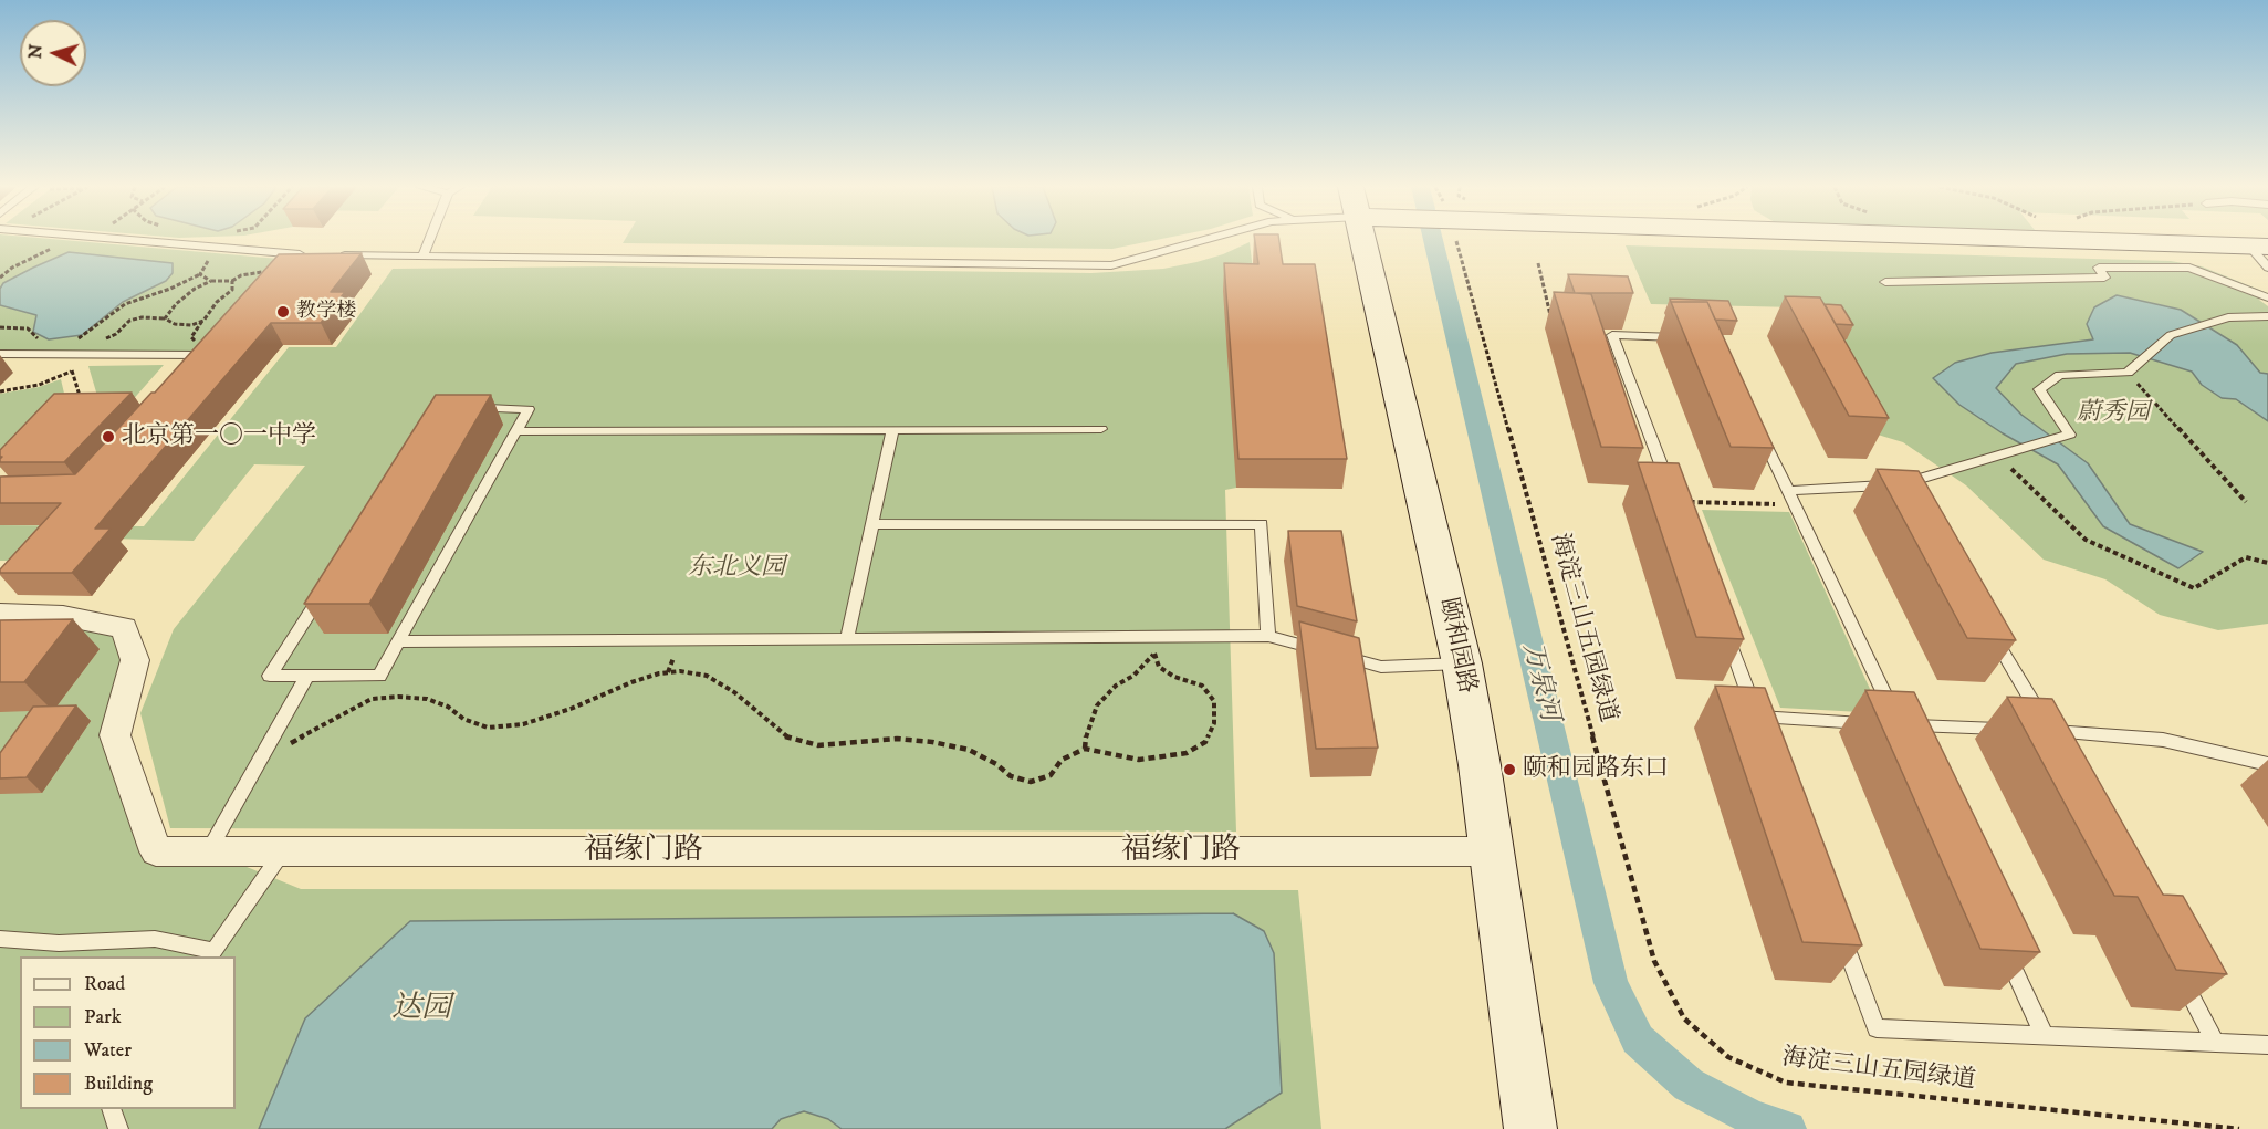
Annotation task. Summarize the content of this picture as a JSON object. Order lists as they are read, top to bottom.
{
  "streets": {
    "main road": ["颐和园路"],
    "street": ["福缘门路"],
    "path": ["海淀三山五园绿道"]
  },
  "crossings": [
    ["颐和园路", "福缘门路"]
  ],
  "water": ["万泉河"],
  "parks": ["蔚秀园", "东北义园", "达园"],
  "places": ["教学楼", "北京第一〇一中学", "颐和园路东口"],
  "legend": [
    "Road",
    "Park",
    "Water",
    "Building"
  ],
  "north": "left"
}
